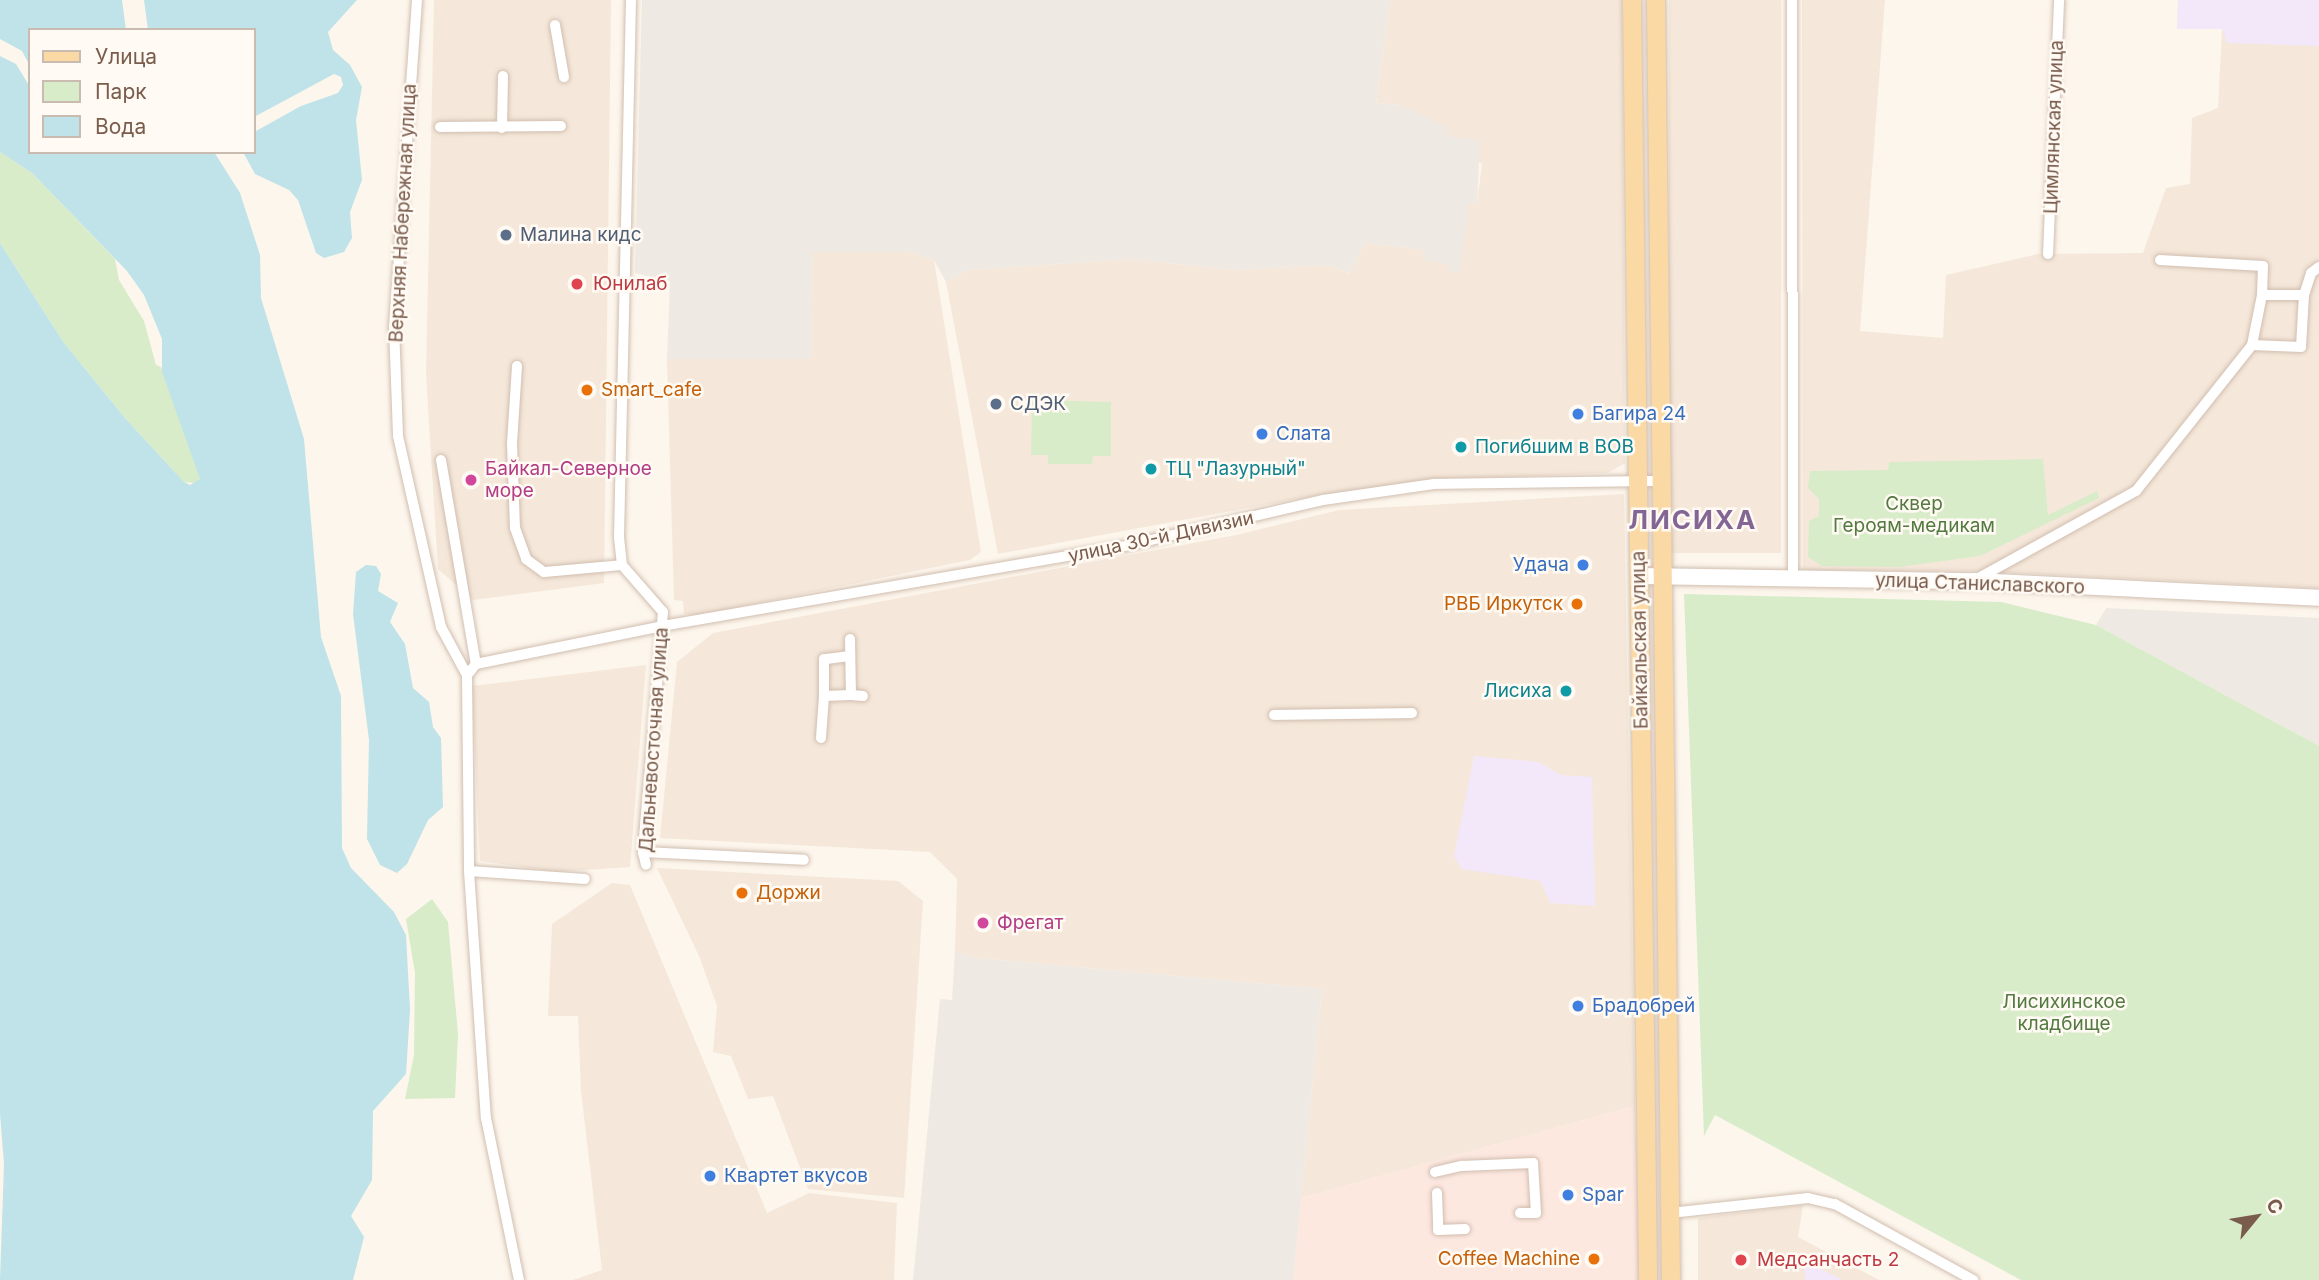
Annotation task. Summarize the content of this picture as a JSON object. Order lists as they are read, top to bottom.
{
  "streets": {
    "main road": ["улица Станиславского", "Байкальская улица"],
    "street": [
      "Цимлянская улица",
      "Верхняя Набережная улица",
      "улица 30-й Дивизии",
      "Дальневосточная улица"
    ]
  },
  "crossings": [
    ["улица 30-й Дивизии", "Байкальская улица"],
    ["улица 30-й Дивизии", "Дальневосточная улица"],
    ["улица Станиславского", "Байкальская улица"]
  ],
  "districts": ["ЛИСИХА"],
  "parks": ["Сквер Героям-медикам", "Лисихинское кладбище"],
  "places": [
    "Малина кидс",
    "Юнилаб",
    "Smart_cafe",
    "СДЭК",
    "Багира 24",
    "Слата",
    "Погибшим в ВОВ",
    "ТЦ \"Лазурный\"",
    "Байкал-Северное море",
    "Удача",
    "РВБ Иркутск",
    "Лисиха",
    "Доржи",
    "Фрегат",
    "Брадобрей",
    "Квартет вкусов",
    "Spar",
    "Coffee Machine",
    "Медсанчасть 2"
  ],
  "legend": ["Улица", "Парк", "Вода"],
  "north": "top right"
}
